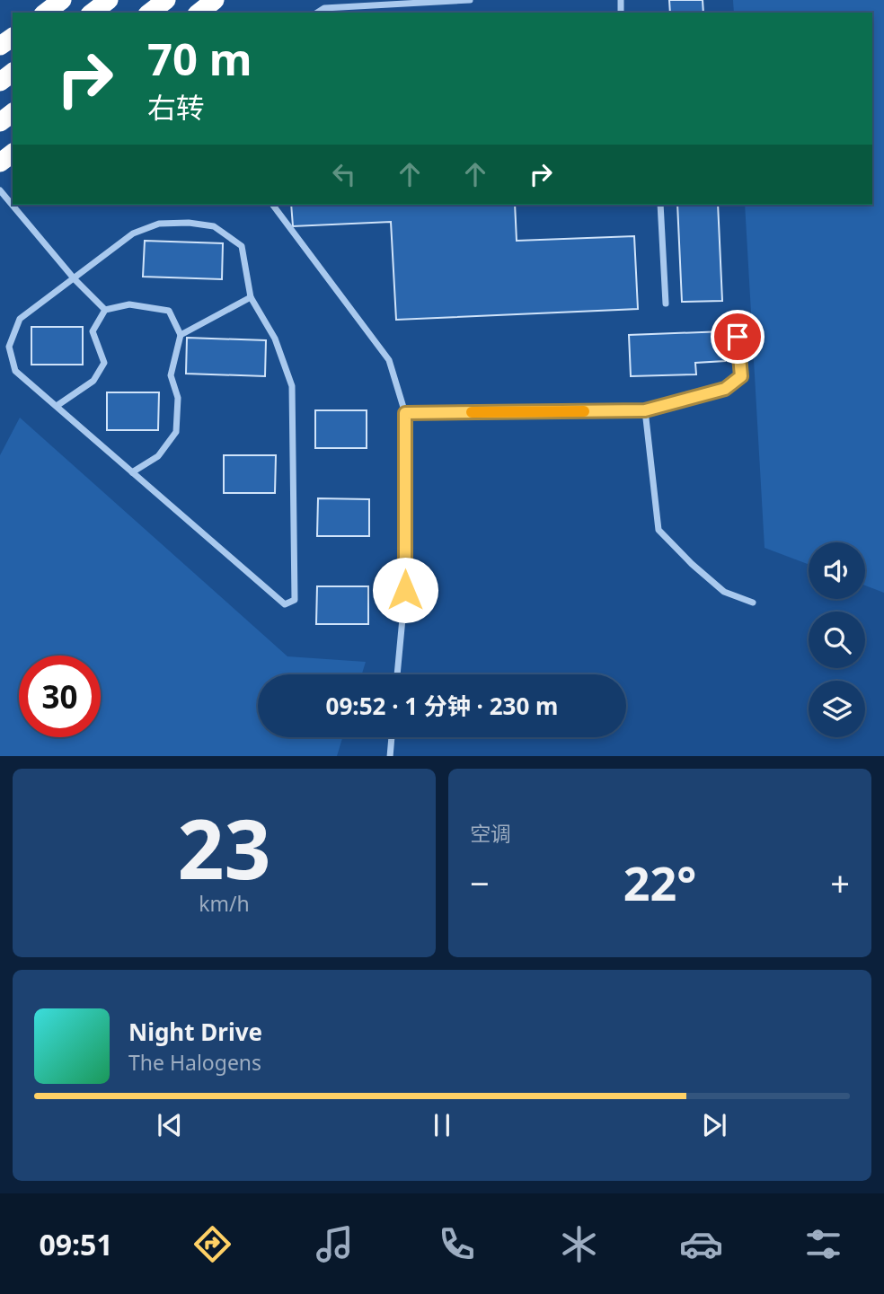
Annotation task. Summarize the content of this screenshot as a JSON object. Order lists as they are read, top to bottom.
{
  "page": {
    "turn": ["70 m", "右转"],
    "limit": "30",
    "trip": "09:52 · 1 分钟 · 230 m",
    "tile": [
      ["23", "km/h"],
      "空调"
    ],
    "heat": ["−", "22°", "+"],
    "song": ["Night Drive", "The Halogens"],
    "tabs": "09:51"
  }
}
